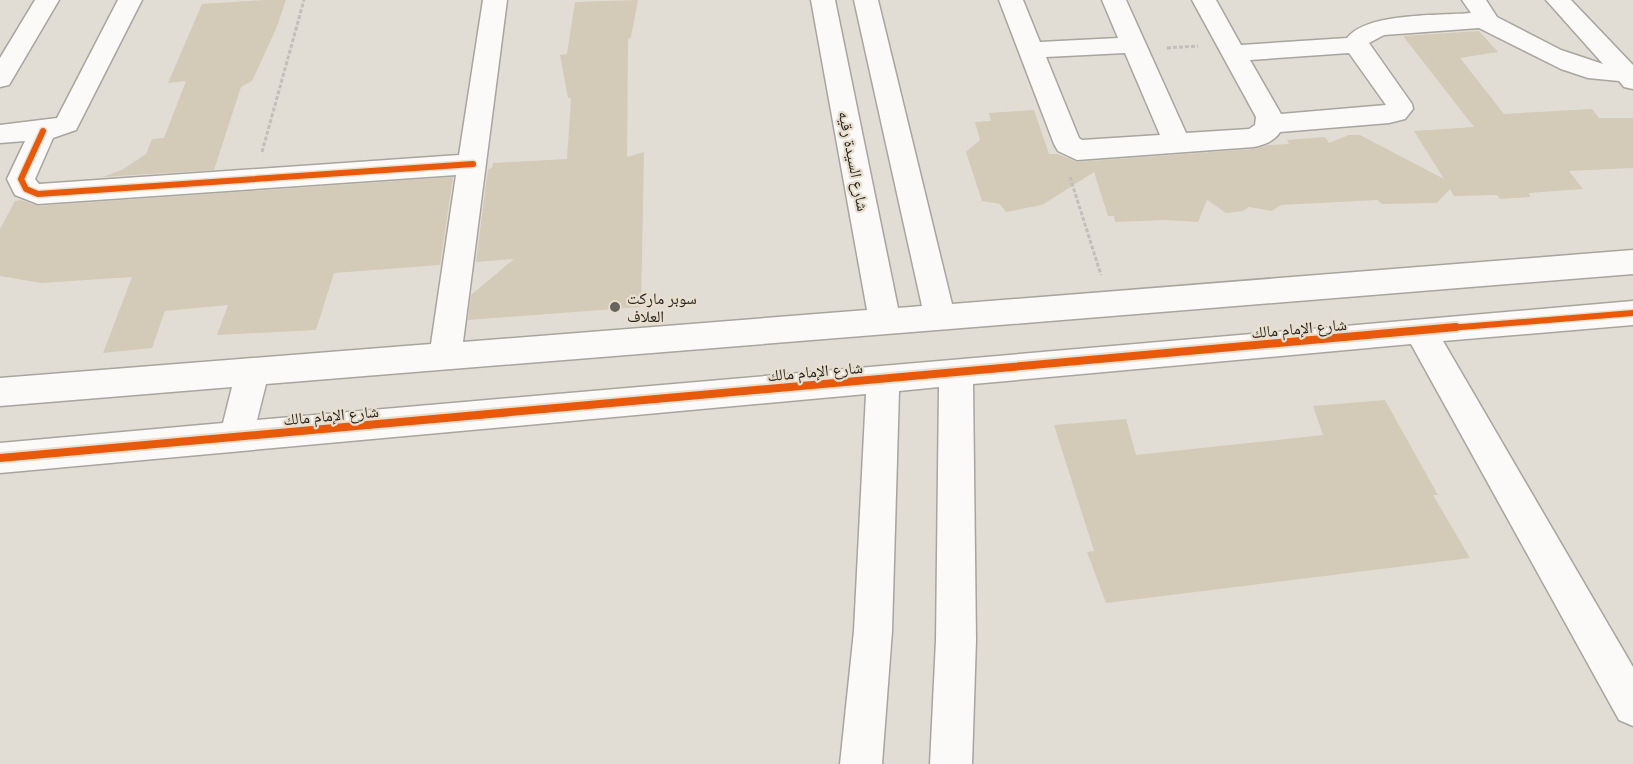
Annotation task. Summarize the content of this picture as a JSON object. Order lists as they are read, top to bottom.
{
  "streets": {
    "street": ["شارع السيدة رقيه", "شارع الإمام مالك"]
  },
  "places": ["سوبر ماركت العلاف"]
}
